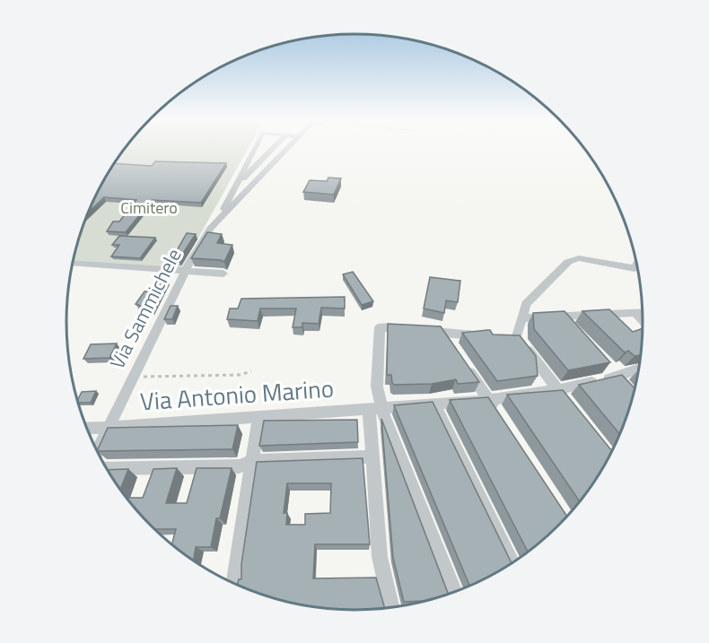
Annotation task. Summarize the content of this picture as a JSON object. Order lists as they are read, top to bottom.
{
  "streets": {
    "street": ["Via Sammichele", "Via Antonio Marino"]
  },
  "crossings": [
    ["Via Sammichele", "Via Antonio Marino"]
  ],
  "parks": ["Cimitero"]
}
